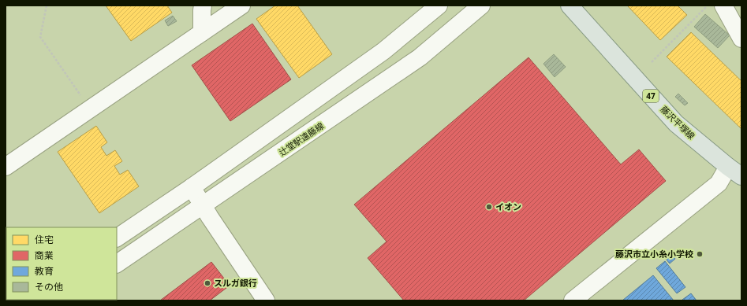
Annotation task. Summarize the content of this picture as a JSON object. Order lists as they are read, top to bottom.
{
  "streets": {
    "main road": ["47", "藤沢平塚線"],
    "street": ["辻堂駅遠藤線"]
  },
  "places": ["イオン", "藤沢市立小糸小学校", "スルガ銀行"],
  "legend": [
    "住宅",
    "商業",
    "教育",
    "その他"
  ]
}
